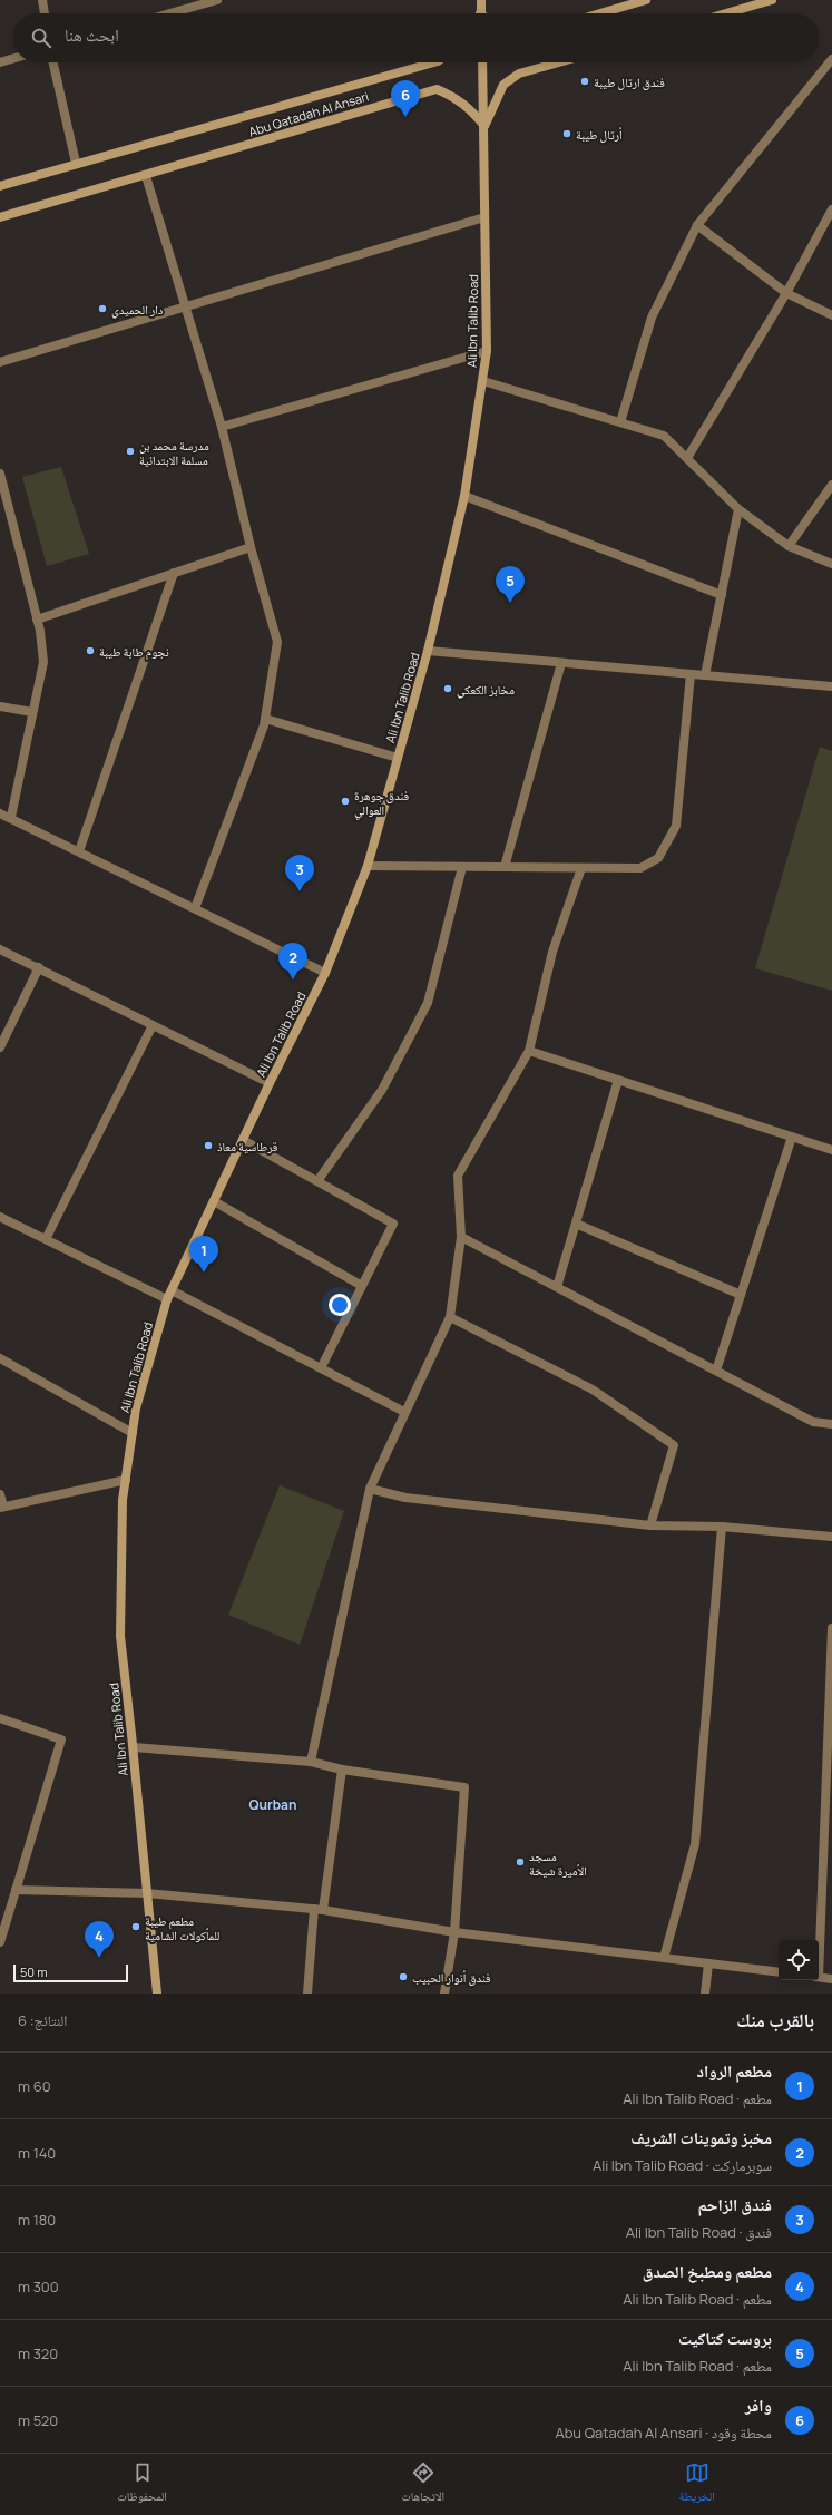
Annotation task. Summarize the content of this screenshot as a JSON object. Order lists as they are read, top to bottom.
{
  "streets": {
    "main road": ["Abu Qatadah Al Ansari", "Ali Ibn Talib Road"]
  },
  "crossings": [
    ["Abu Qatadah Al Ansari", "Ali Ibn Talib Road"]
  ],
  "districts": ["Qurban"],
  "places": [
    "فندق ارتال طيبة",
    "أرتال طيبة",
    "دار الحميدي",
    "مدرسة محمد بن مسلمة الابتدائية",
    "نجوم طابة طيبة",
    "مخابز الكعكي",
    "فندق جوهرة العوالي",
    "قرطاسية معاذ",
    "مسجد الأميرة شيخة",
    "مطعم طيبة للمأكولات الشامية",
    "فندق أنوار الحبيب"
  ],
  "scale_bar": "50 m",
  "page": {
    "search": "ابحث هنا",
    "pins": [
      "6",
      "5",
      "3",
      "2",
      "1",
      "4"
    ],
    "scale": "50 m",
    "heading": ["بالقرب منك", "النتائج: 6"],
    "list": [
      {
        "mark": "1",
        "name": "مطعم الرواد",
        "note": "مطعم · Ali Ibn Talib Road",
        "value": "60 m"
      },
      {
        "mark": "2",
        "name": "مخبز وتموينات الشريف",
        "note": "سوبرماركت · Ali Ibn Talib Road",
        "value": "140 m"
      },
      {
        "mark": "3",
        "name": "فندق الزاحم",
        "note": "فندق · Ali Ibn Talib Road",
        "value": "180 m"
      },
      {
        "mark": "4",
        "name": "مطعم ومطبخ الصدق",
        "note": "مطعم · Ali Ibn Talib Road",
        "value": "300 m"
      },
      {
        "mark": "5",
        "name": "بروست كتاكيت",
        "note": "مطعم · Ali Ibn Talib Road",
        "value": "320 m"
      },
      {
        "mark": "6",
        "name": "وافر",
        "note": "محطة وقود · Abu Qatadah Al Ansari",
        "value": "520 m"
      }
    ],
    "nav": ["الخريطة", "الاتجاهات", "المحفوظات"]
  }
}
